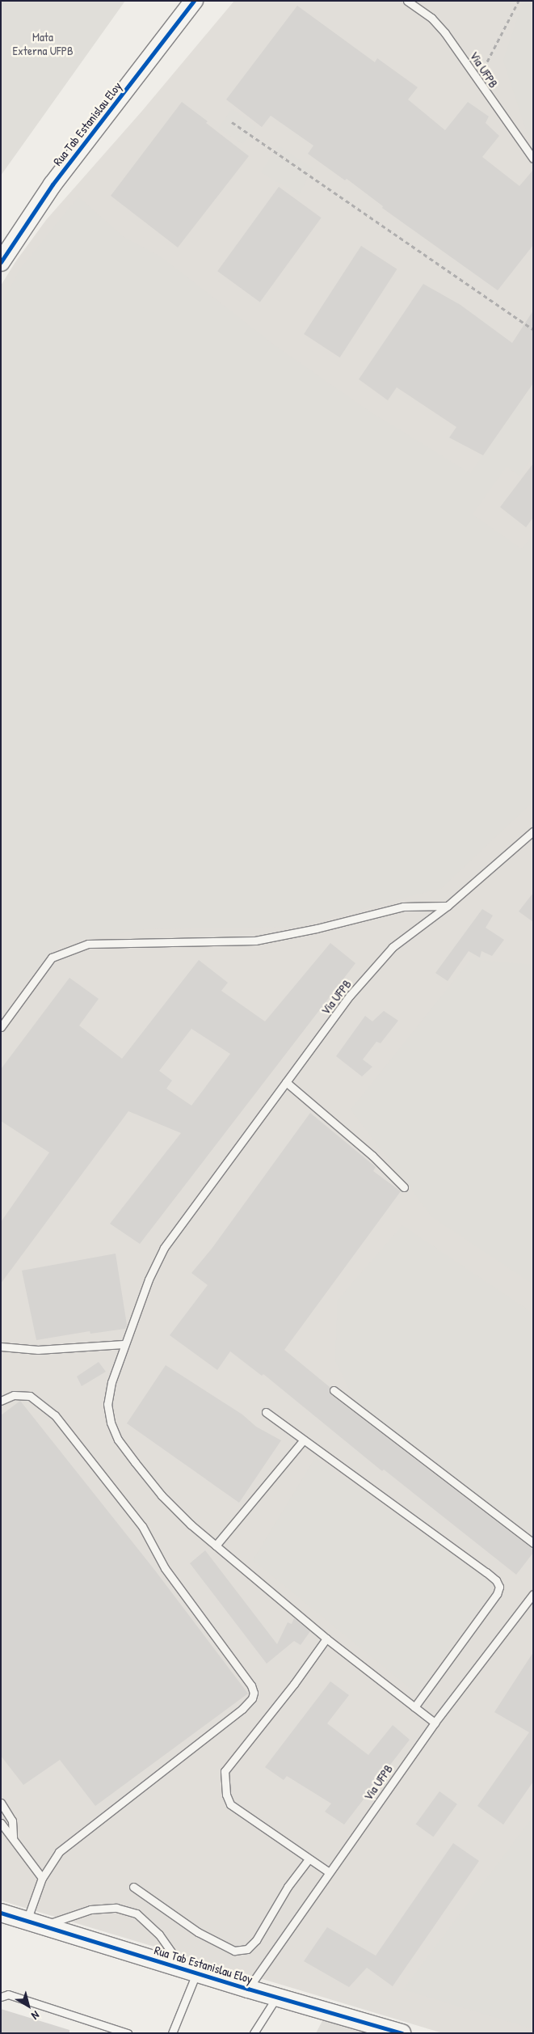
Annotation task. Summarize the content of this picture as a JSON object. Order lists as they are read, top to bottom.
{
  "streets": {
    "street": ["Rua Tab Estanislau Eloy"],
    "lane": ["Via UFPB"]
  },
  "crossings": [
    ["Via UFPB", "Rua Tab Estanislau Eloy"]
  ],
  "parks": ["Mata Externa UFPB"],
  "north": "bottom right"
}
